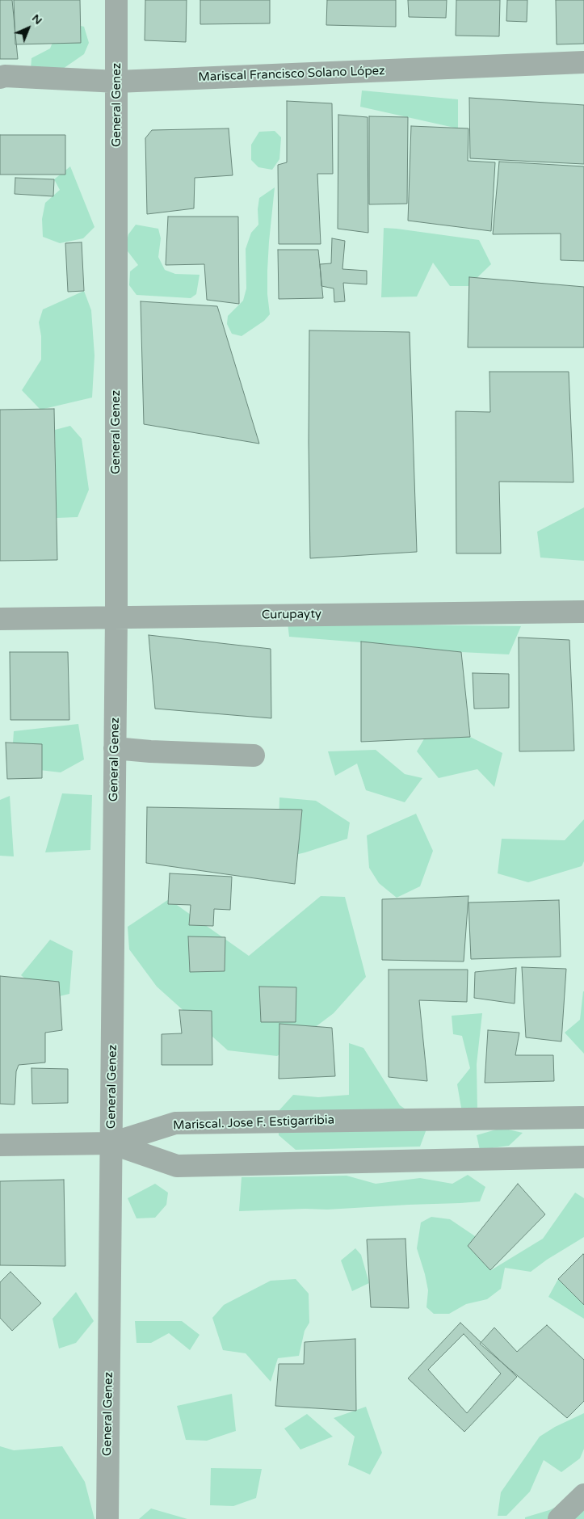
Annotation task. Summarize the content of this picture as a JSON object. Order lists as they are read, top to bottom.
{
  "streets": {
    "street": [
      "Mariscal Francisco Solano López",
      "General Genez",
      "Curupayty",
      "Mariscal. Jose F. Estigarribia"
    ]
  },
  "crossings": [
    ["Mariscal Francisco Solano López", "General Genez"],
    ["General Genez", "Curupayty"],
    ["General Genez", "Mariscal. Jose F. Estigarribia"]
  ],
  "north": "top right"
}
